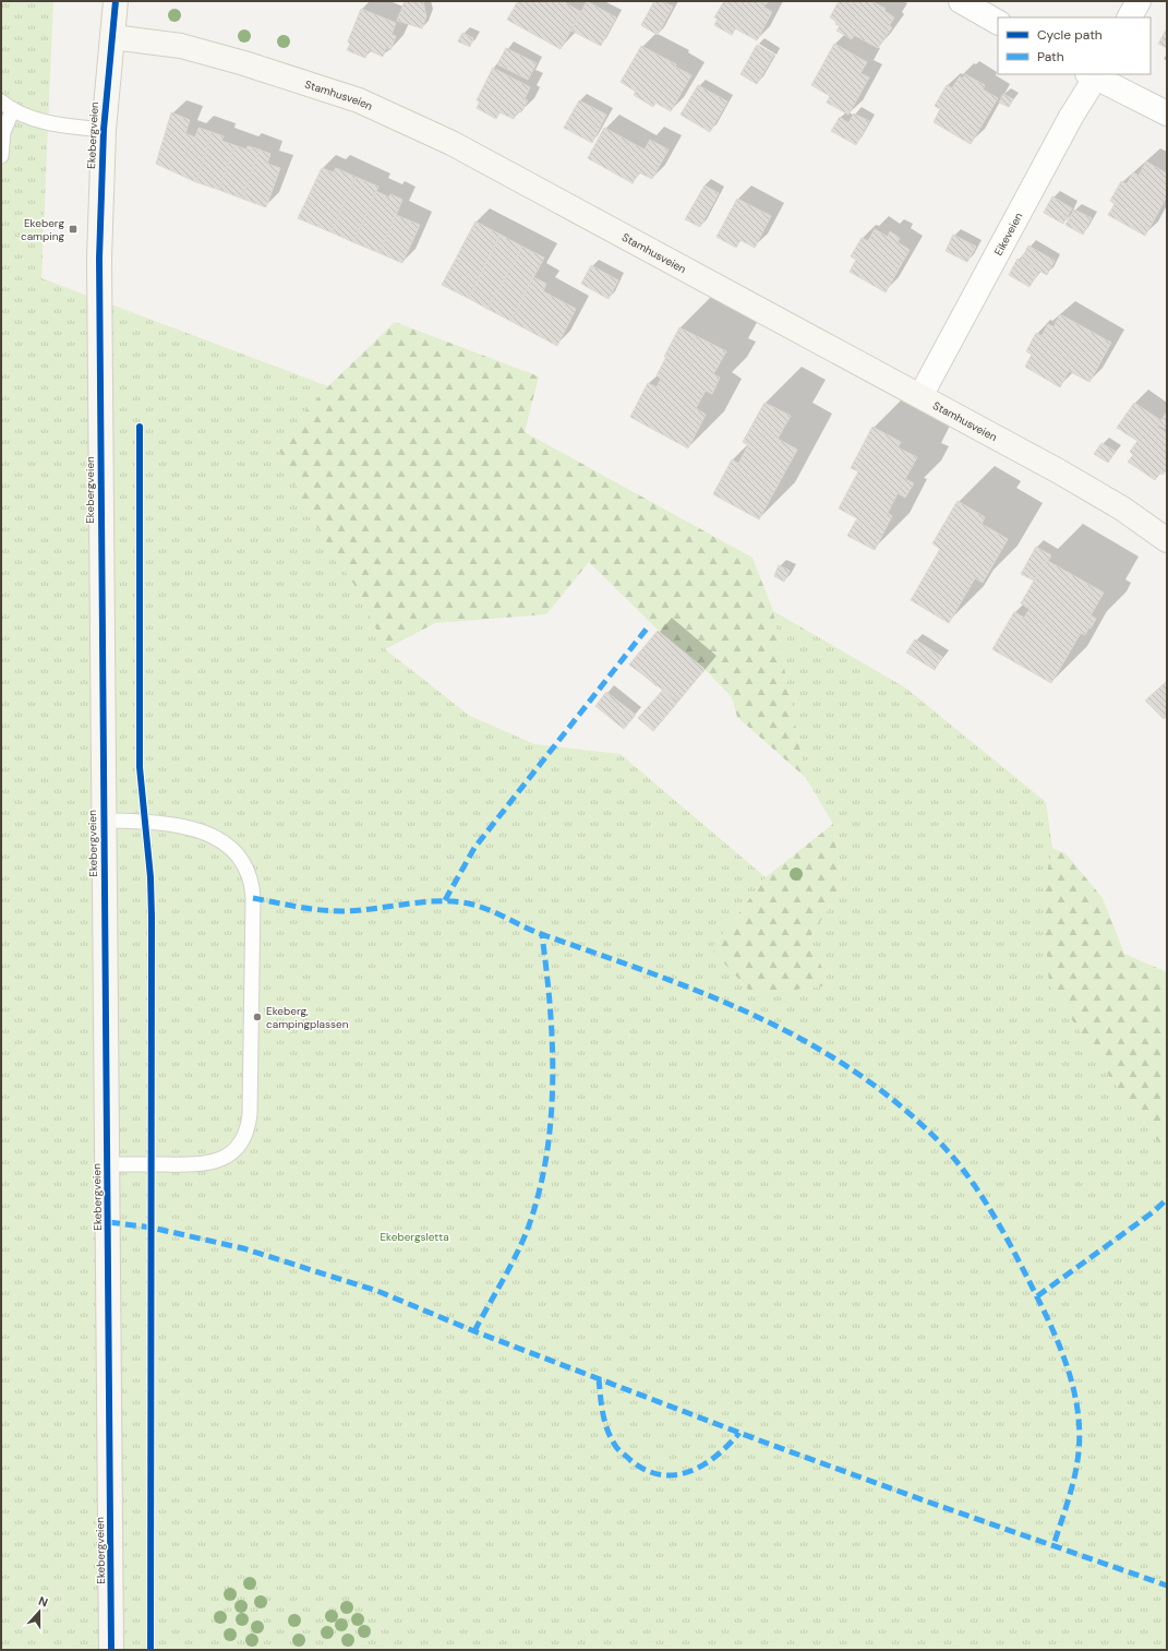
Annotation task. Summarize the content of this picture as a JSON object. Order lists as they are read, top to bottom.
{
  "streets": {
    "street": ["Stamhusveien", "Ekebergveien", "Eikeveien"]
  },
  "crossings": [
    ["Stamhusveien", "Ekebergveien"],
    ["Stamhusveien", "Eikeveien"]
  ],
  "parks": ["Ekebergsletta"],
  "places": {
    "transit": ["Ekeberg camping"],
    "other": ["Ekeberg, campingplassen"]
  },
  "legend": ["Cycle path", "Path"],
  "north": "top"
}
